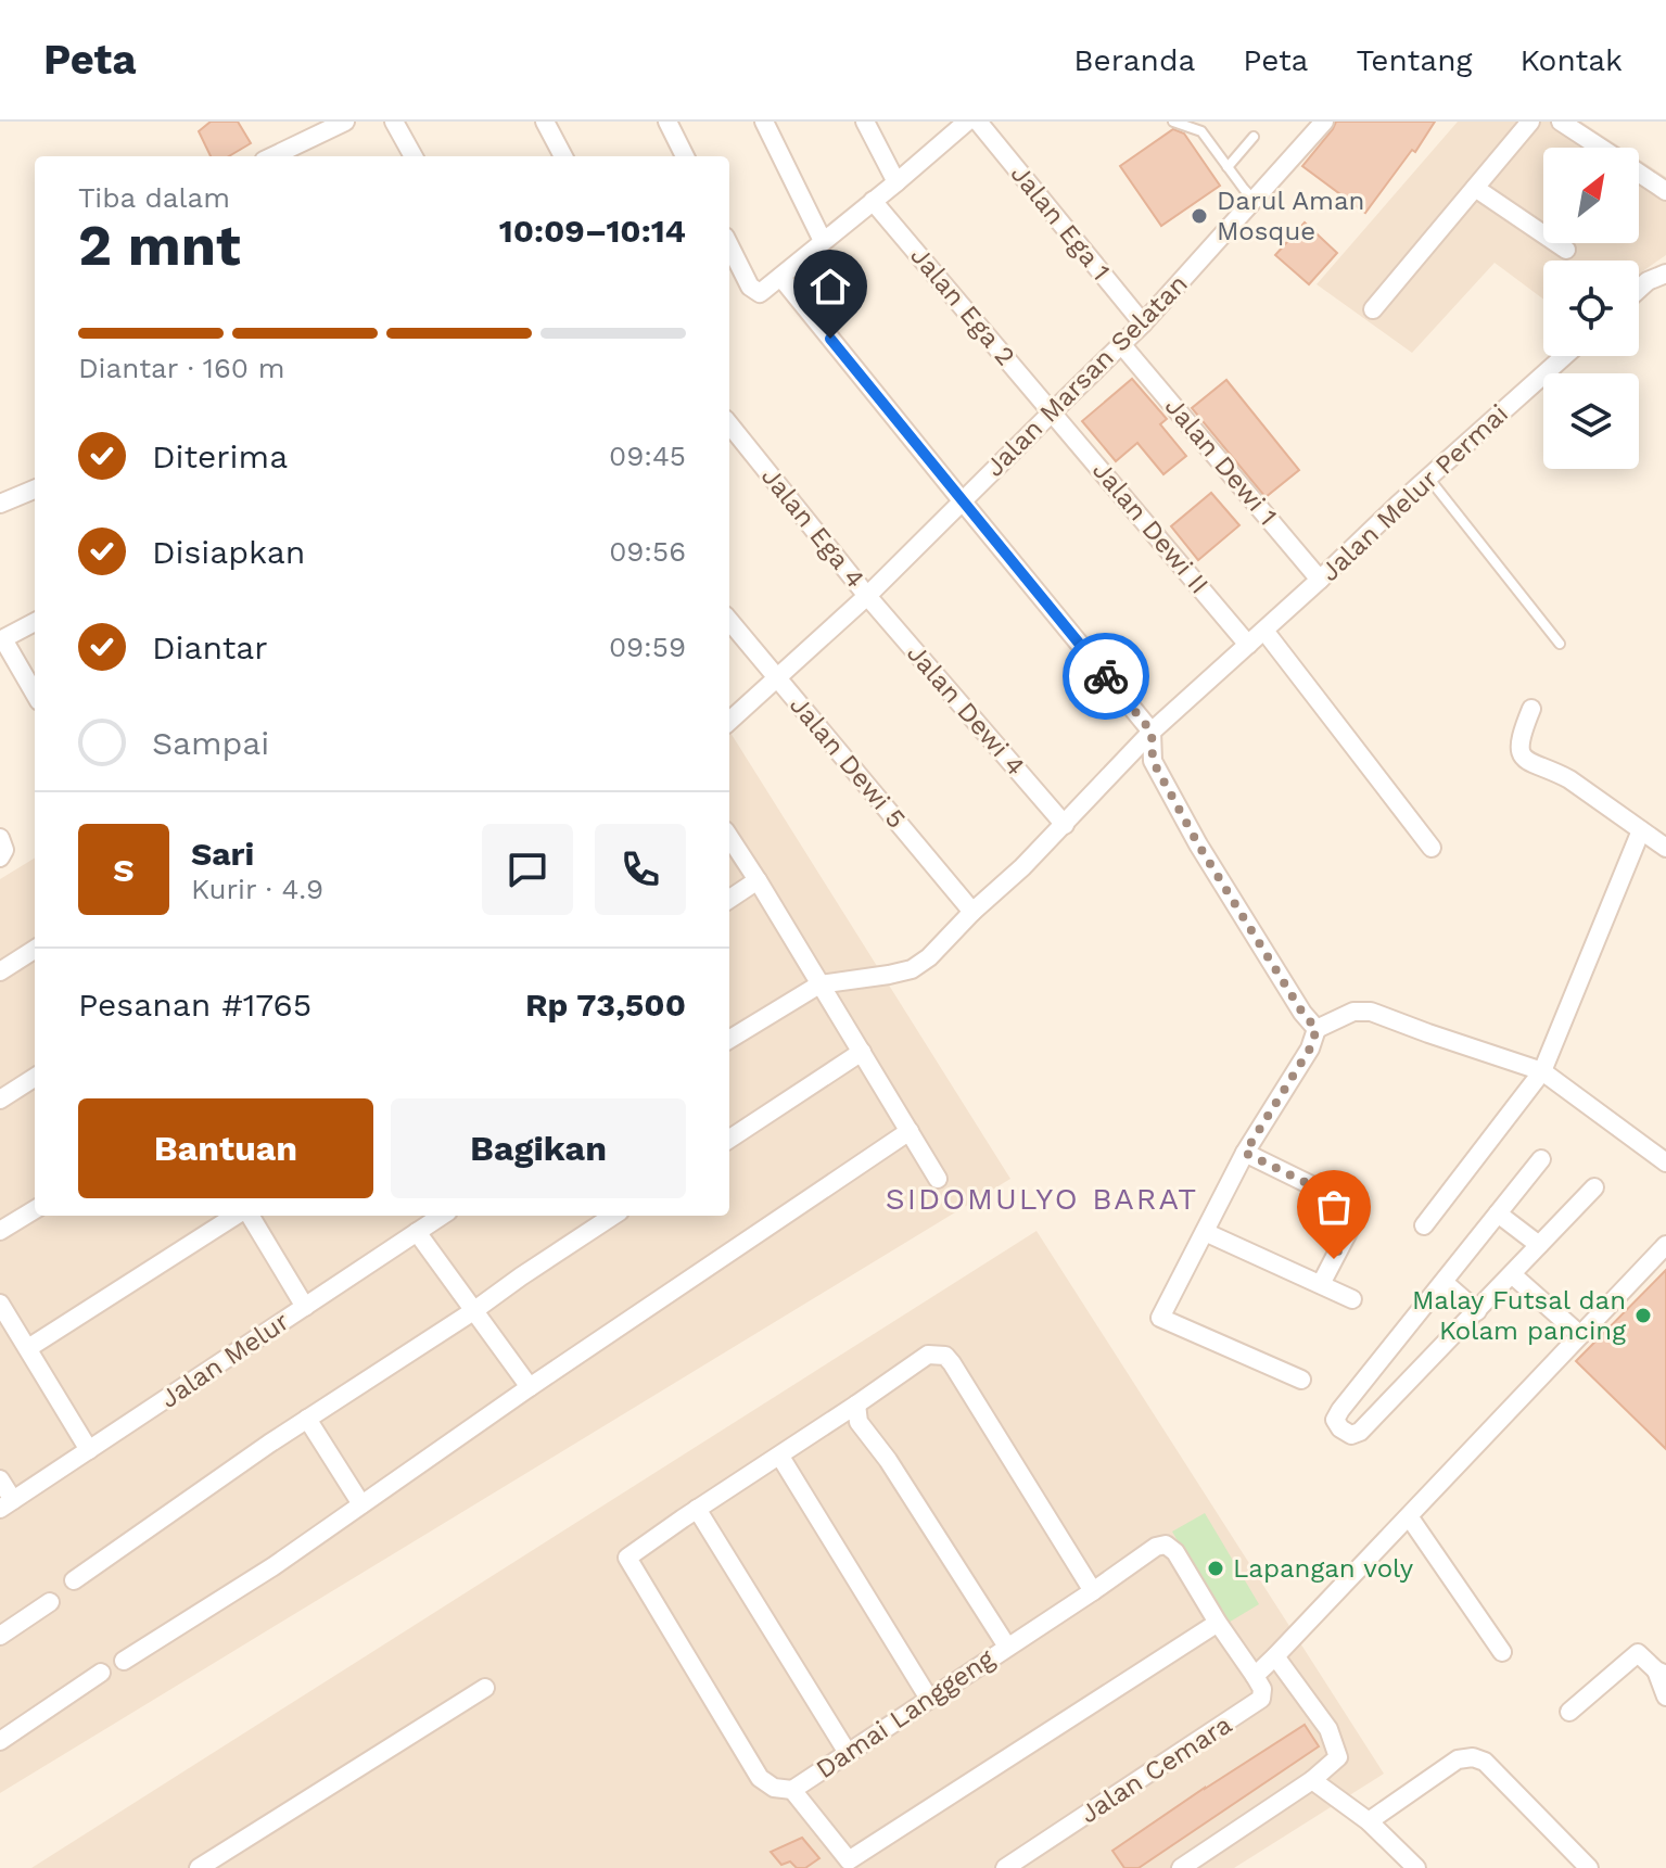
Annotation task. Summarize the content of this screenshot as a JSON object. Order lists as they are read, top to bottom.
{
  "streets": {
    "street": [
      "Jalan Ega 1",
      "Jalan Ega 2",
      "Jalan Marsan Selatan",
      "Jalan Dewi 1",
      "Jalan Melur Permai",
      "Jalan Ega 4",
      "Jalan Dewi II",
      "Jalan Dewi 4",
      "Jalan Dewi 5",
      "Jalan Melur",
      "Damai Langgeng",
      "Jalan Cemara"
    ]
  },
  "crossings": [
    ["Jalan Ega 1", "Jalan Marsan Selatan"],
    ["Jalan Ega 2", "Jalan Marsan Selatan"],
    ["Jalan Ega 2", "Jalan Dewi II"],
    ["Jalan Marsan Selatan", "Jalan Dewi 1"],
    ["Jalan Marsan Selatan", "Jalan Ega 4"],
    ["Jalan Marsan Selatan", "Jalan Dewi II"],
    ["Jalan Marsan Selatan", "Jalan Dewi 4"],
    ["Jalan Marsan Selatan", "Jalan Dewi 5"],
    ["Jalan Dewi 1", "Jalan Melur Permai"],
    ["Jalan Melur Permai", "Jalan Dewi II"],
    ["Jalan Melur Permai", "Jalan Dewi 4"],
    ["Jalan Melur Permai", "Jalan Dewi 5"],
    ["Jalan Ega 4", "Jalan Dewi 4"],
    ["Damai Langgeng", "Jalan Cemara"]
  ],
  "districts": ["SIDOMULYO BARAT"],
  "places": ["Darul Aman Mosque", "Malay Futsal dan Kolam pancing", "Lapangan voly"],
  "north": "top right",
  "page": {
    "header": "Peta",
    "nav": [
      "Beranda",
      "Peta",
      "Tentang",
      "Kontak"
    ],
    "heading": ["2 mnt", "Tiba dalam", "10:09–10:14"],
    "panel": [
      "Sari",
      "Kurir · 4.9",
      "Pesanan #1765",
      "Rp 73,500"
    ],
    "bar": "Diantar · 160 m",
    "list": [
      ["Diterima", "09:45"],
      ["Disiapkan", "09:56"],
      ["Diantar", "09:59"],
      "Sampai"
    ],
    "round": "S",
    "buttons": ["Bantuan", "Bagikan"]
  }
}
